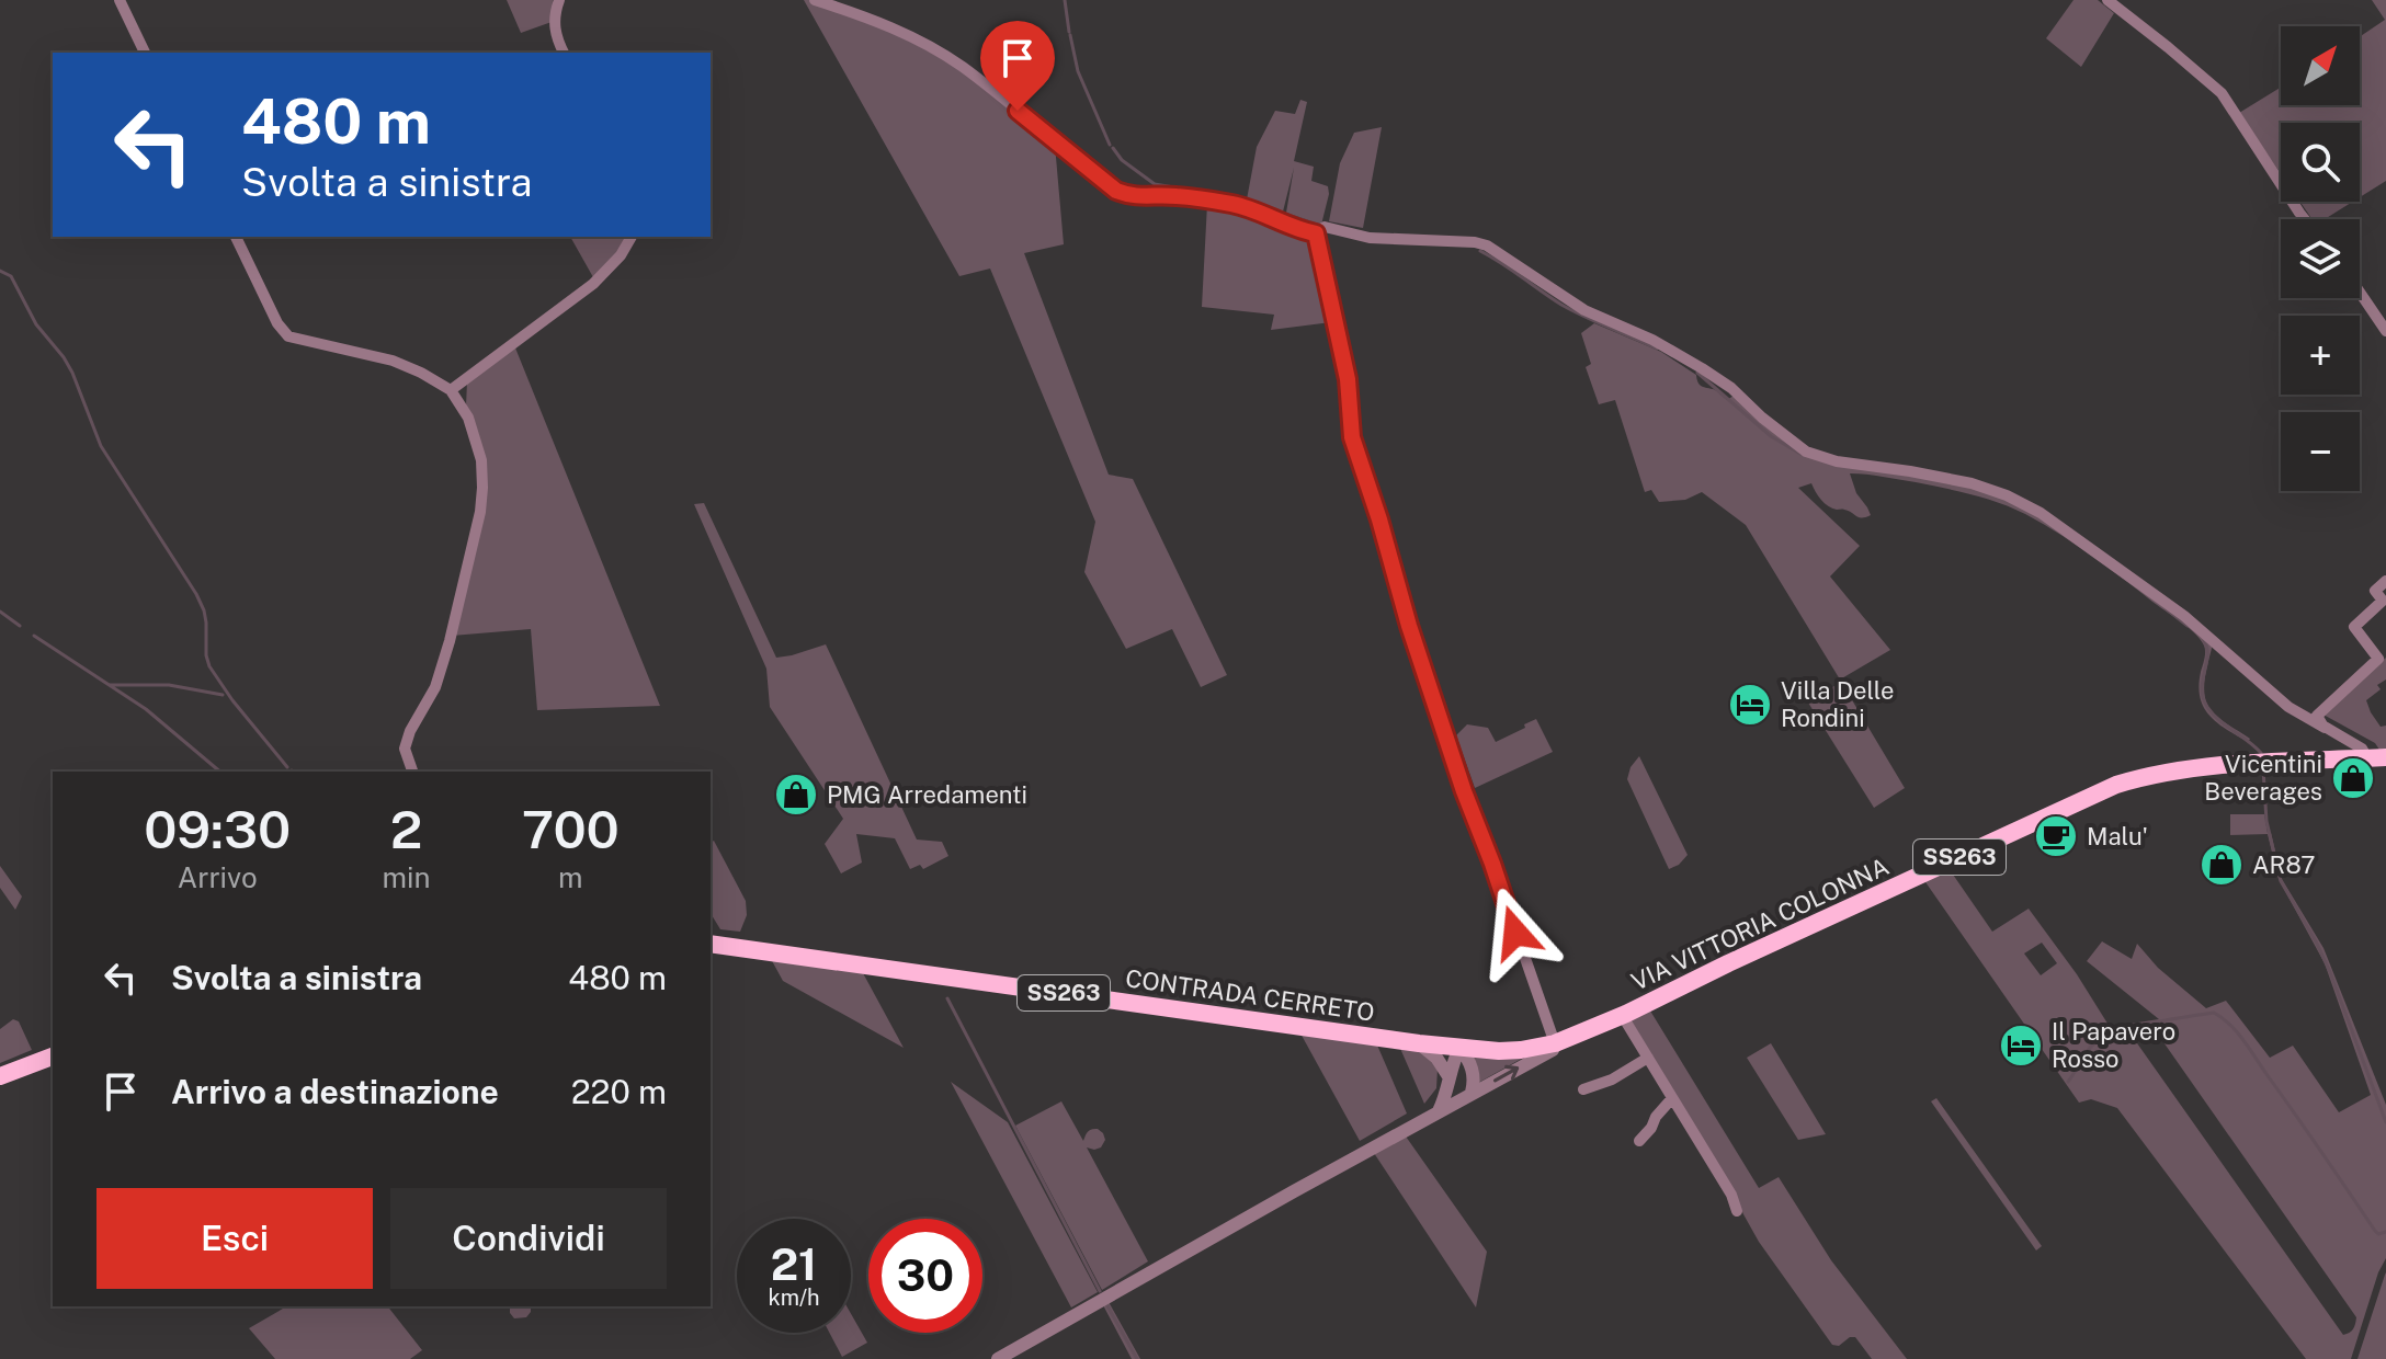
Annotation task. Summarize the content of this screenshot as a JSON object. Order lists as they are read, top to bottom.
{
  "streets": {
    "main road": ["SS263", "VIA VITTORIA COLONNA", "CONTRADA CERRETO"]
  },
  "crossings": [
    ["VIA VITTORIA COLONNA", "CONTRADA CERRETO"]
  ],
  "places": {
    "hotel": ["Villa Delle Rondini", "Il Papavero Rosso"],
    "shop": ["Vicentini Beverages", "PMG Arredamenti", "AR87"],
    "cafe": ["Malu'"]
  },
  "north": "top right",
  "page": {
    "map_buttons": ["+", "−"],
    "turn": ["480 m", "Svolta a sinistra"],
    "eta": [
      "09:30",
      "Arrivo",
      "2",
      "min",
      "700",
      "m"
    ],
    "list": [
      {
        "name": "Svolta a sinistra",
        "value": "480 m"
      },
      {
        "name": "Arrivo a destinazione",
        "value": "220 m"
      }
    ],
    "buttons": ["Esci", "Condividi"],
    "speed": "21 km/h",
    "limit": "30"
  }
}
